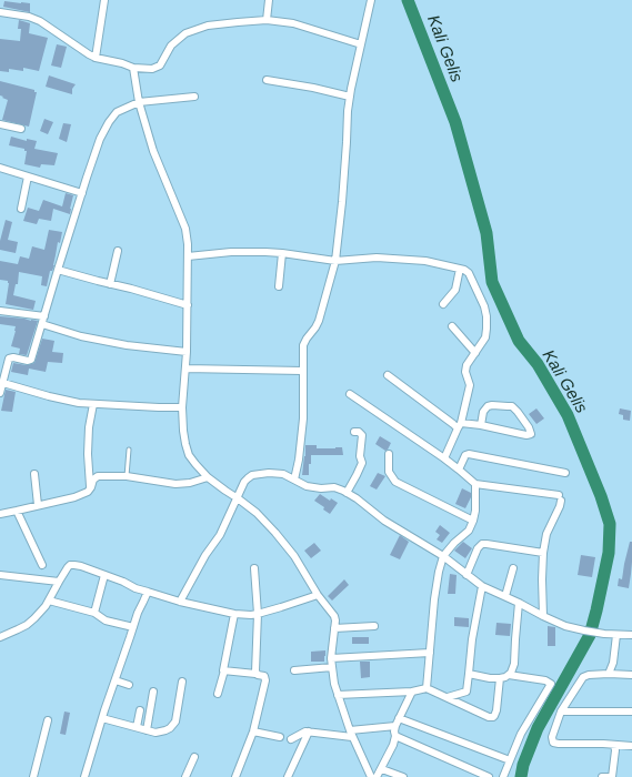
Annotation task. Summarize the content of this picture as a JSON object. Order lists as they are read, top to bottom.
{
  "water": ["Kali Gelis"]
}
